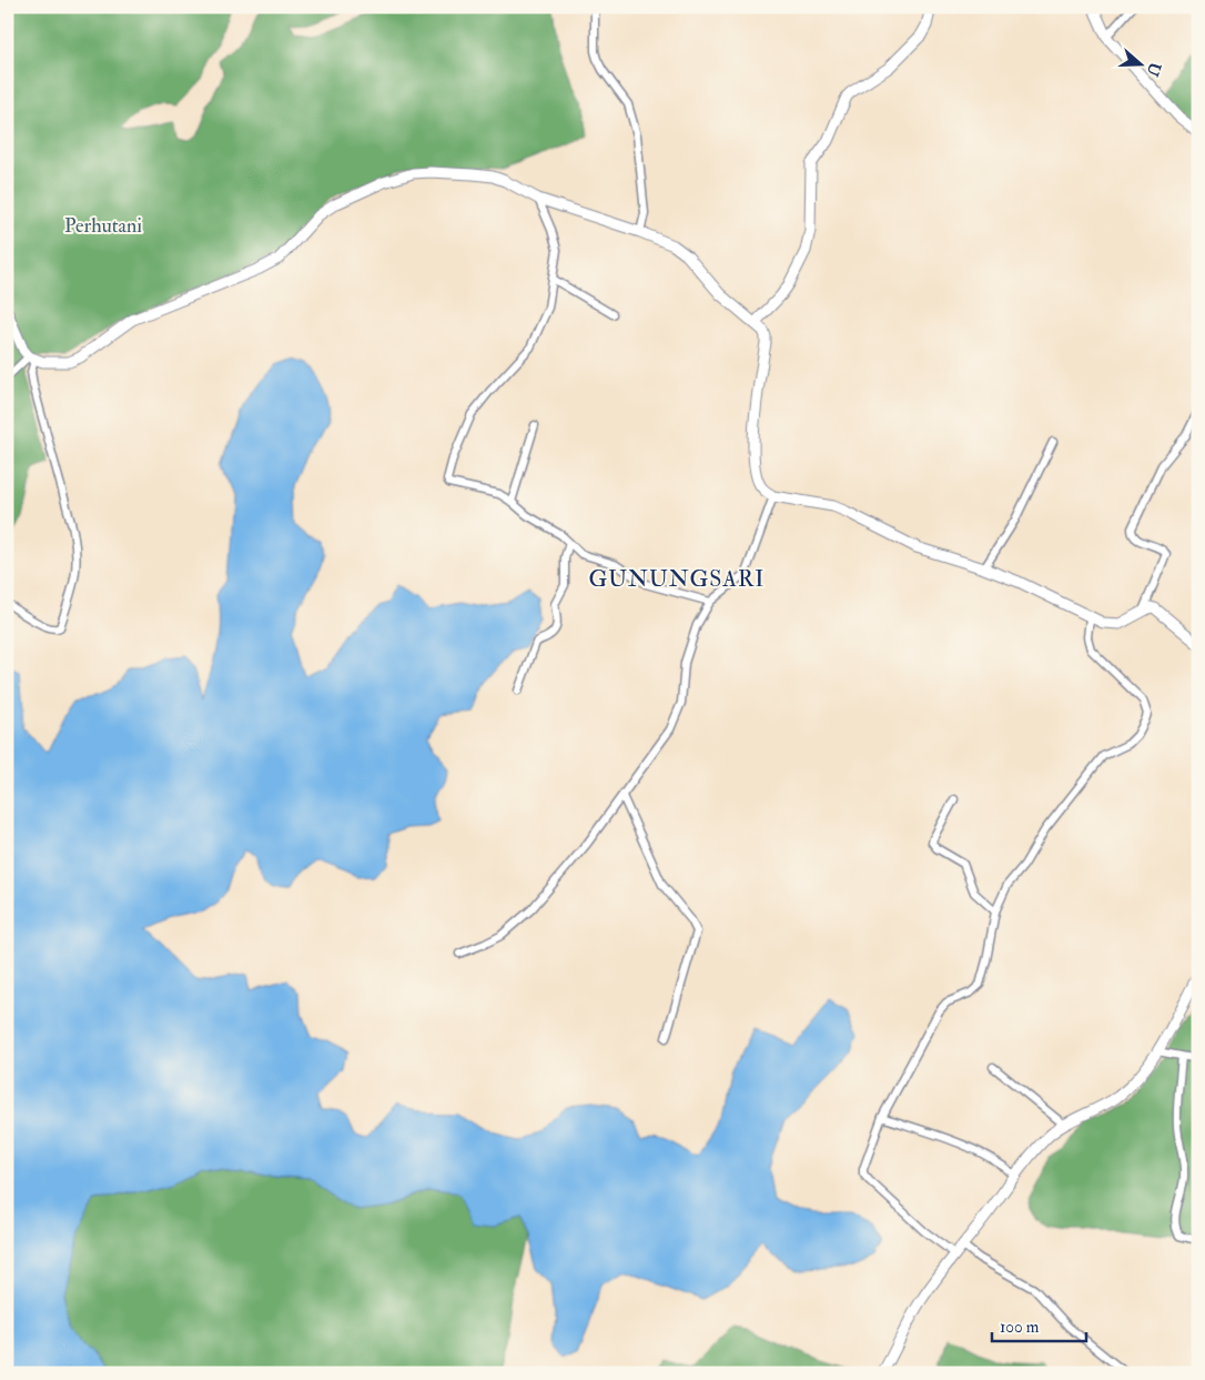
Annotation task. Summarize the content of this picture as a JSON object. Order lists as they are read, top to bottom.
{
  "districts": ["GUNUNGSARI"],
  "parks": ["Perhutani"],
  "scale_bar": "100 m",
  "north": "right"
}
